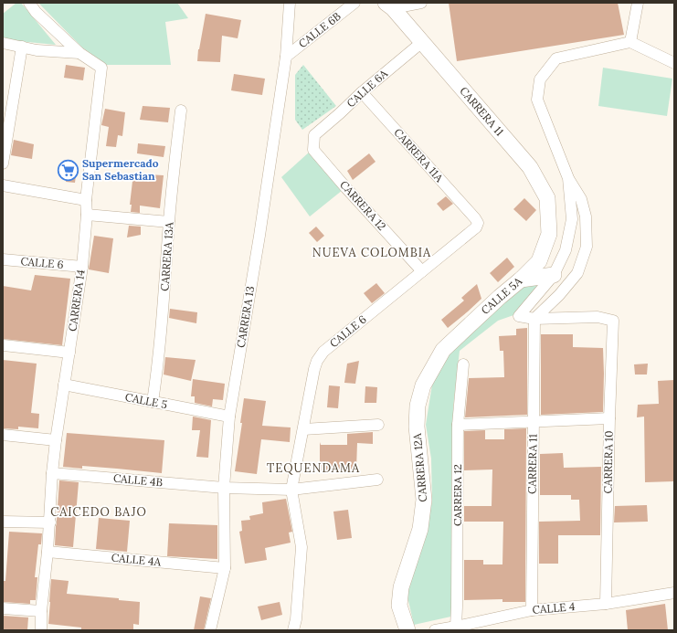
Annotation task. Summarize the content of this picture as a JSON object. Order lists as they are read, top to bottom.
{
  "streets": {
    "street": [
      "CALLE 6B",
      "CALLE 6A",
      "CARRERA 11",
      "CARRERA 11A",
      "CARRERA 12",
      "CARRERA 13A",
      "CALLE 6",
      "CALLE 5A",
      "CARRERA 14",
      "CARRERA 13",
      "CALLE 5",
      "CARRERA 10",
      "CARRERA 12A",
      "CALLE 4B",
      "CALLE 4A",
      "CALLE 4"
    ]
  },
  "crossings": [
    ["CALLE 6B", "CARRERA 13"],
    ["CALLE 6A", "CARRERA 11"],
    ["CALLE 6A", "CARRERA 11A"],
    ["CALLE 6A", "CARRERA 12"],
    ["CARRERA 11", "CALLE 5A"],
    ["CARRERA 11", "CARRERA 10"],
    ["CARRERA 11", "CALLE 4"],
    ["CARRERA 11A", "CALLE 6"],
    ["CARRERA 12", "CALLE 6"],
    ["CARRERA 12", "CALLE 4"],
    ["CARRERA 13A", "CALLE 5"],
    ["CALLE 6", "CARRERA 14"],
    ["CALLE 6", "CALLE 4B"],
    ["CALLE 5A", "CARRERA 12A"],
    ["CARRERA 14", "CALLE 5"],
    ["CARRERA 14", "CALLE 4B"],
    ["CARRERA 14", "CALLE 4A"],
    ["CARRERA 13", "CALLE 5"],
    ["CARRERA 13", "CALLE 4B"],
    ["CARRERA 13", "CALLE 4A"],
    ["CARRERA 10", "CALLE 4"]
  ],
  "districts": ["NUEVA COLOMBIA", "TEQUENDAMA", "CAICEDO BAJO"],
  "places": {
    "supermarket": ["Supermercado San Sebastian"]
  }
}
